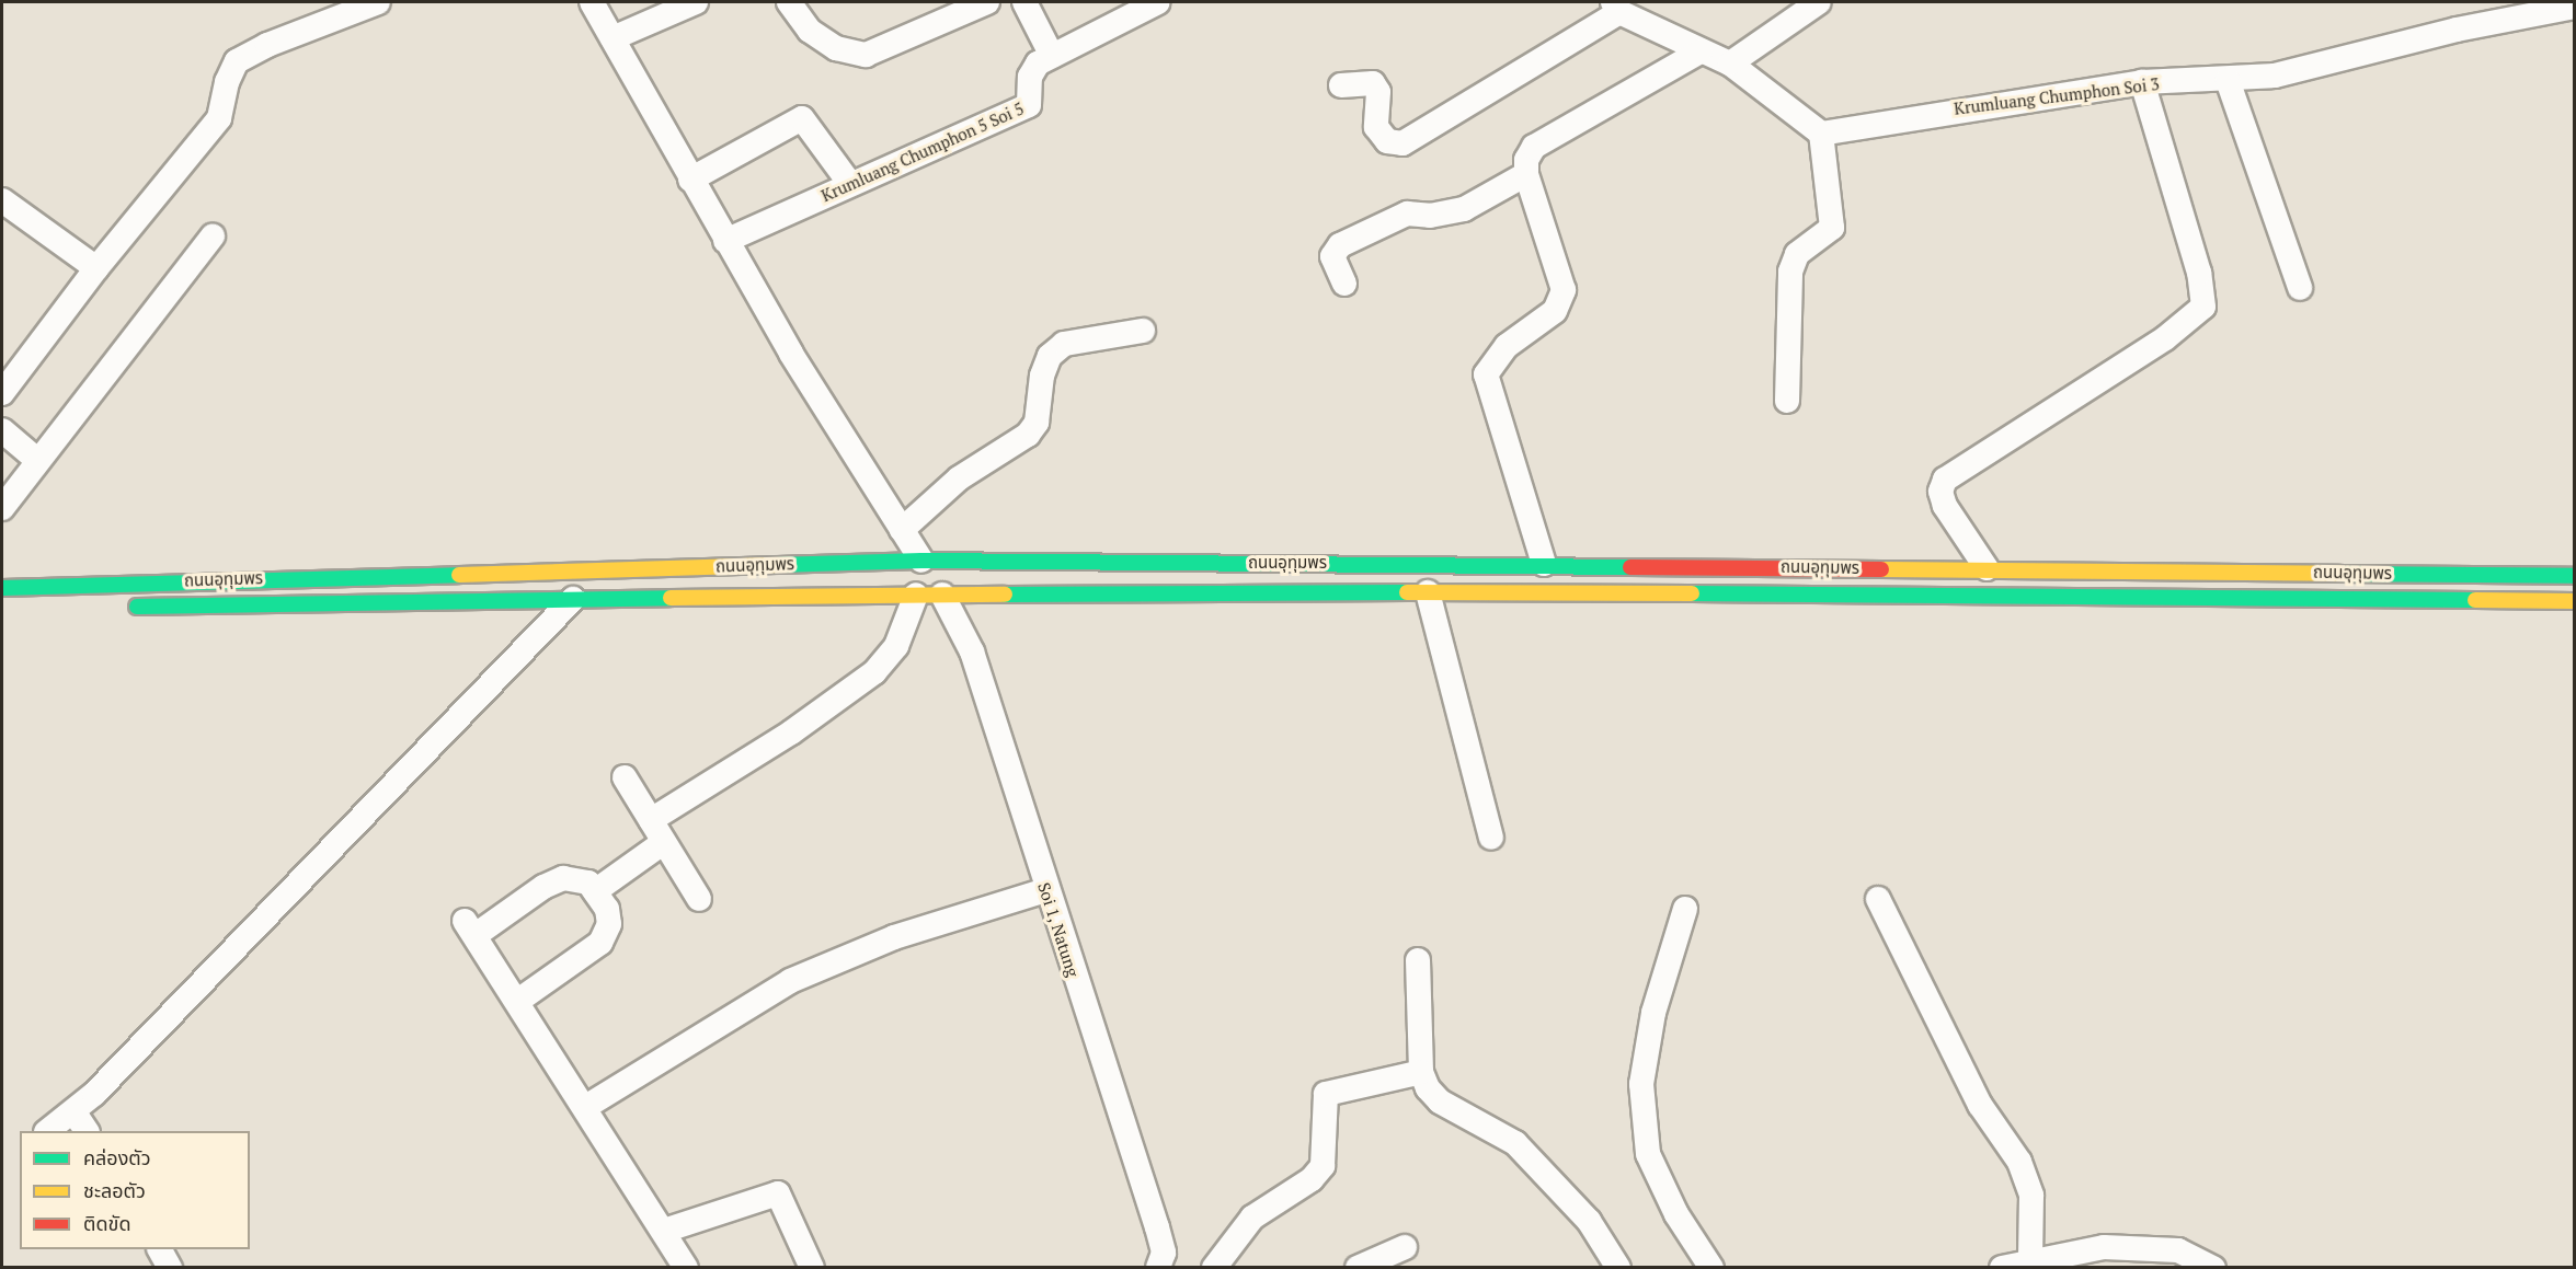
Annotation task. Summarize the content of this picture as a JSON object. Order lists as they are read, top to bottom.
{
  "streets": {
    "street": [
      "Krumluang Chumphon Soi 3",
      "Krumluang Chumphon 5 Soi 5",
      "ถนนอุทุมพร",
      "Soi 1, Natung"
    ]
  },
  "crossings": [
    ["ถนนอุทุมพร", "Soi 1, Natung"]
  ],
  "legend": ["คล่องตัว", "ชะลอตัว", "ติดขัด"]
}
